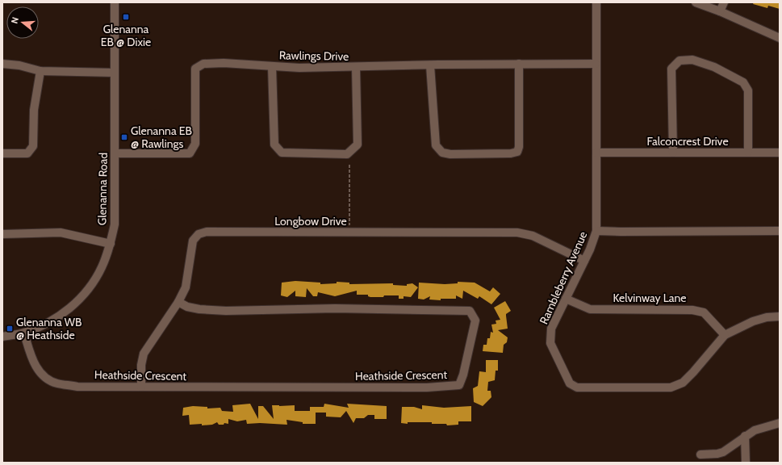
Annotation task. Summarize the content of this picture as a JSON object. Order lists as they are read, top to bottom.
{
  "streets": {
    "street": [
      "Rawlings Drive",
      "Falconcrest Drive",
      "Glenanna Road",
      "Longbow Drive",
      "Rambleberry Avenue",
      "Kelvinway Lane",
      "Heathside Crescent"
    ]
  },
  "crossings": [
    ["Rawlings Drive", "Glenanna Road"],
    ["Rawlings Drive", "Rambleberry Avenue"],
    ["Falconcrest Drive", "Rambleberry Avenue"],
    ["Glenanna Road", "Heathside Crescent"],
    ["Longbow Drive", "Rambleberry Avenue"],
    ["Longbow Drive", "Heathside Crescent"],
    ["Rambleberry Avenue", "Kelvinway Lane"]
  ],
  "places": {
    "transit": ["Glenanna EB @ Dixie", "Glenanna EB @ Rawlings", "Glenanna WB @ Heathside"]
  },
  "north": "left"
}
